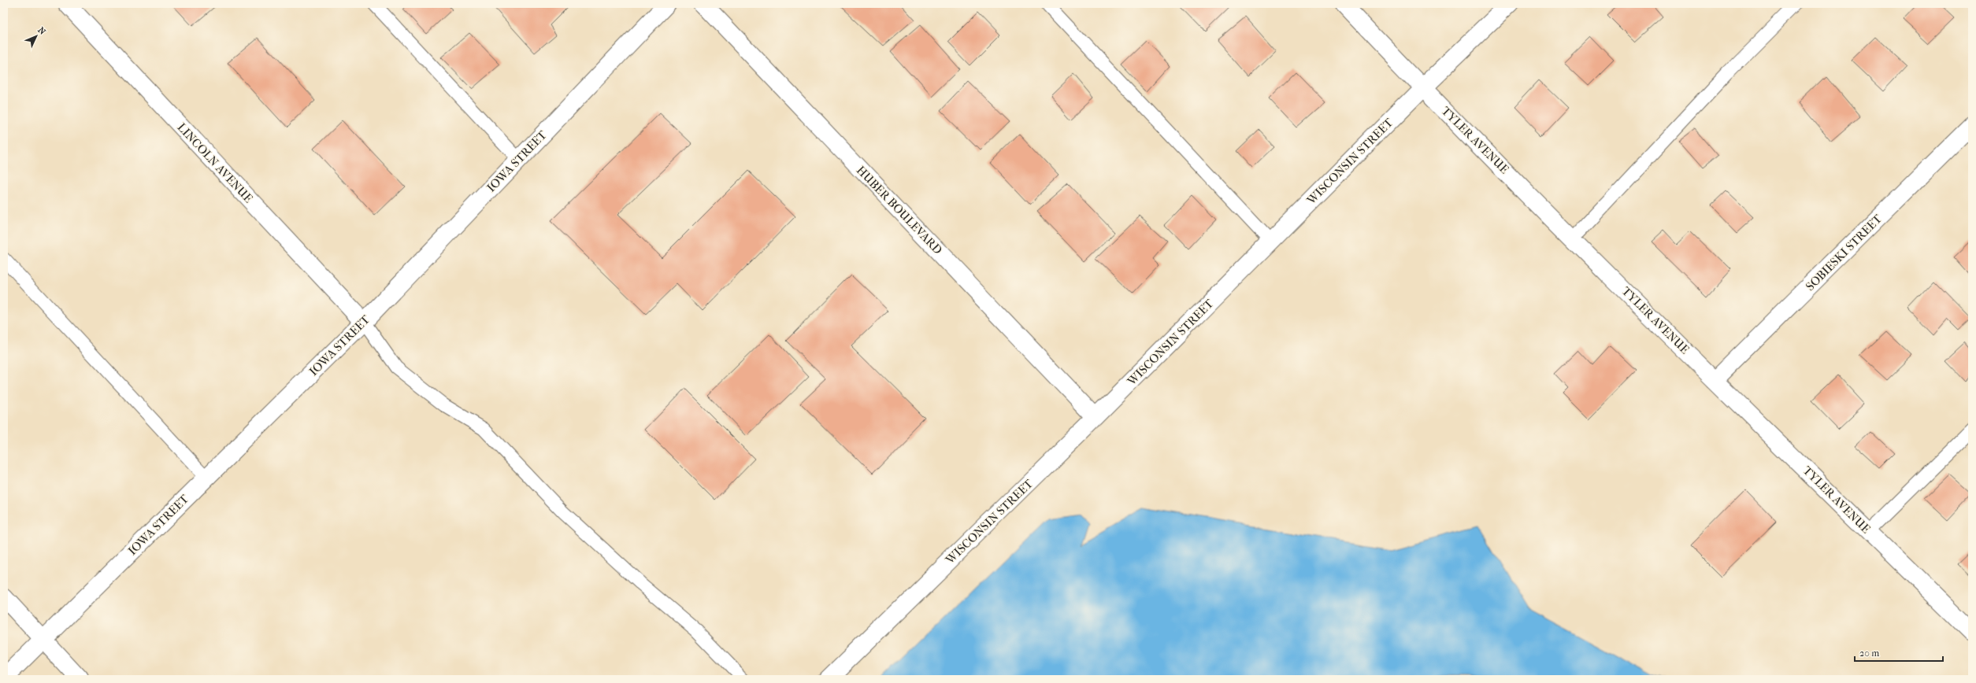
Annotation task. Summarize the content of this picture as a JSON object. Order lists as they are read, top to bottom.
{
  "streets": {
    "street": [
      "TYLER AVENUE",
      "IOWA STREET",
      "WISCONSIN STREET",
      "LINCOLN AVENUE",
      "HUBER BOULEVARD",
      "SOBIESKI STREET"
    ]
  },
  "crossings": [
    ["TYLER AVENUE", "WISCONSIN STREET"],
    ["TYLER AVENUE", "SOBIESKI STREET"],
    ["IOWA STREET", "LINCOLN AVENUE"],
    ["WISCONSIN STREET", "HUBER BOULEVARD"]
  ],
  "scale_bar": "20 m",
  "north": "top right"
}
